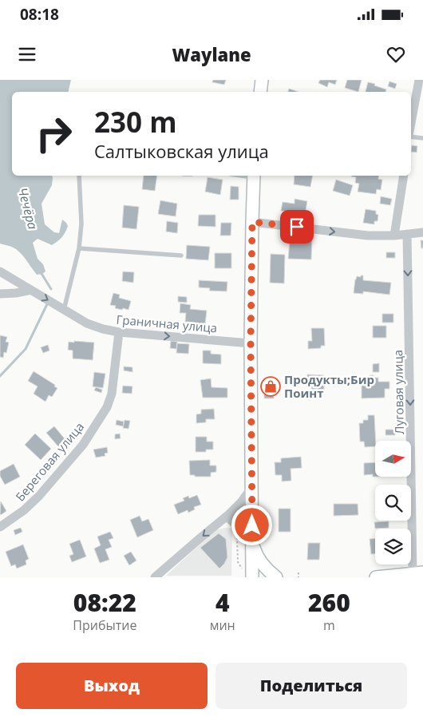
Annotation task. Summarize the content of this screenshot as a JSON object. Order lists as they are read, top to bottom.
{
  "streets": {
    "street": ["Граничная улица", "Луговая улица", "Береговая улица"]
  },
  "crossings": [
    ["Граничная улица", "Береговая улица"]
  ],
  "one_way": ["Граничная улица", "Луговая улица"],
  "water": ["Чечёра"],
  "places": {
    "shop": ["Продукты;Бир Поинт"]
  },
  "north": "right",
  "page": {
    "status": "08:18",
    "header": "Waylane",
    "turn": ["230 m", "Салтыковская улица"],
    "eta": [
      "08:22",
      "Прибытие",
      "4",
      "мин",
      "260",
      "m"
    ],
    "buttons": ["Выход", "Поделиться"]
  }
}
